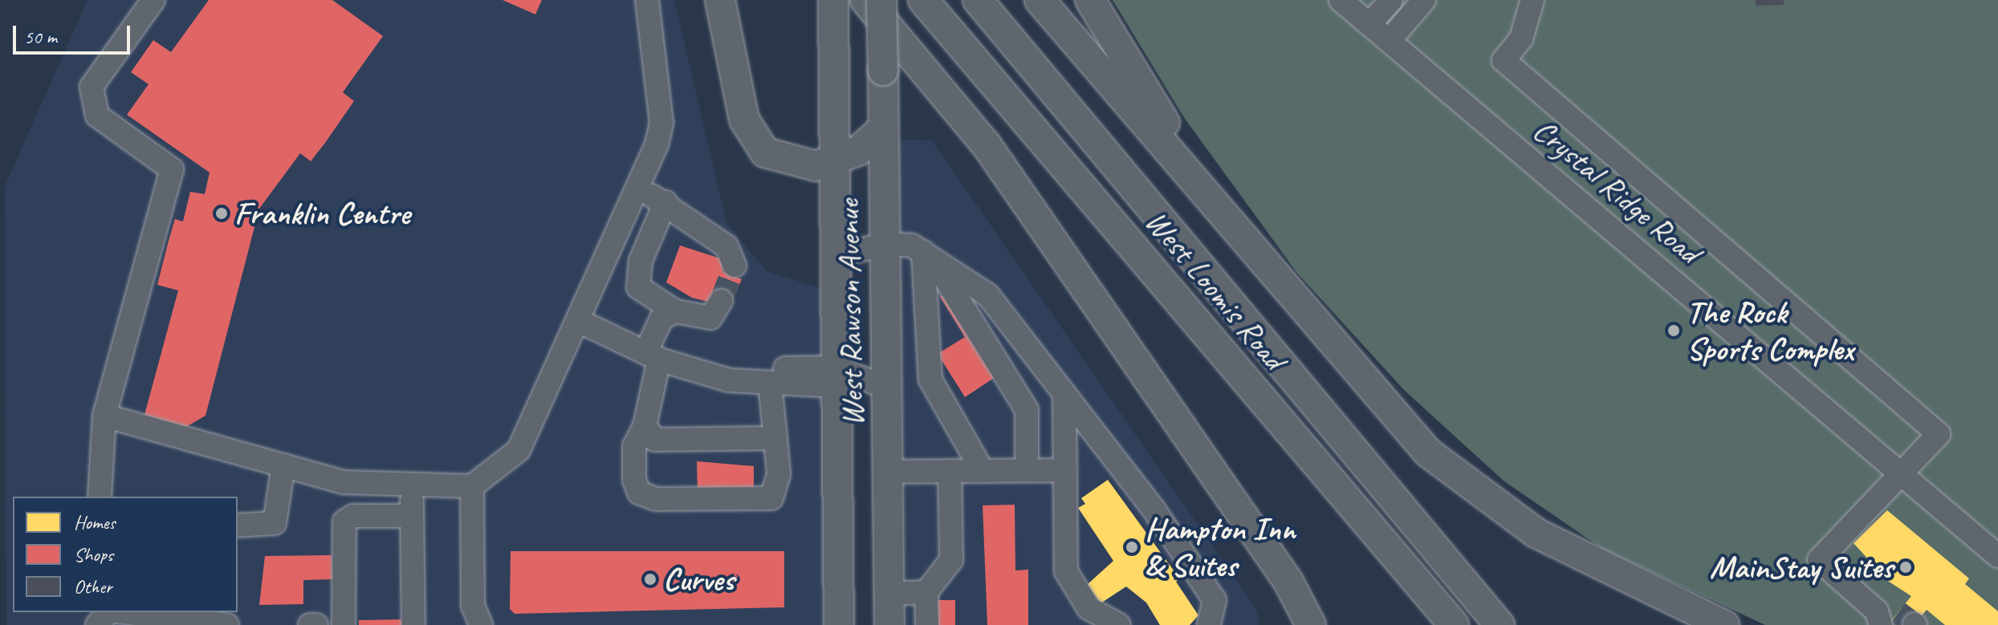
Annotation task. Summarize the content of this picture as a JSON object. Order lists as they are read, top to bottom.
{
  "streets": {
    "main road": ["West Loomis Road", "West Rawson Avenue"],
    "street": ["Crystal Ridge Road"]
  },
  "places": [
    "Franklin Centre",
    "The Rock Sports Complex",
    "Hampton Inn & Suites",
    "MainStay Suites",
    "Curves"
  ],
  "legend": ["Homes", "Shops", "Other"],
  "scale_bar": "50 m"
}
